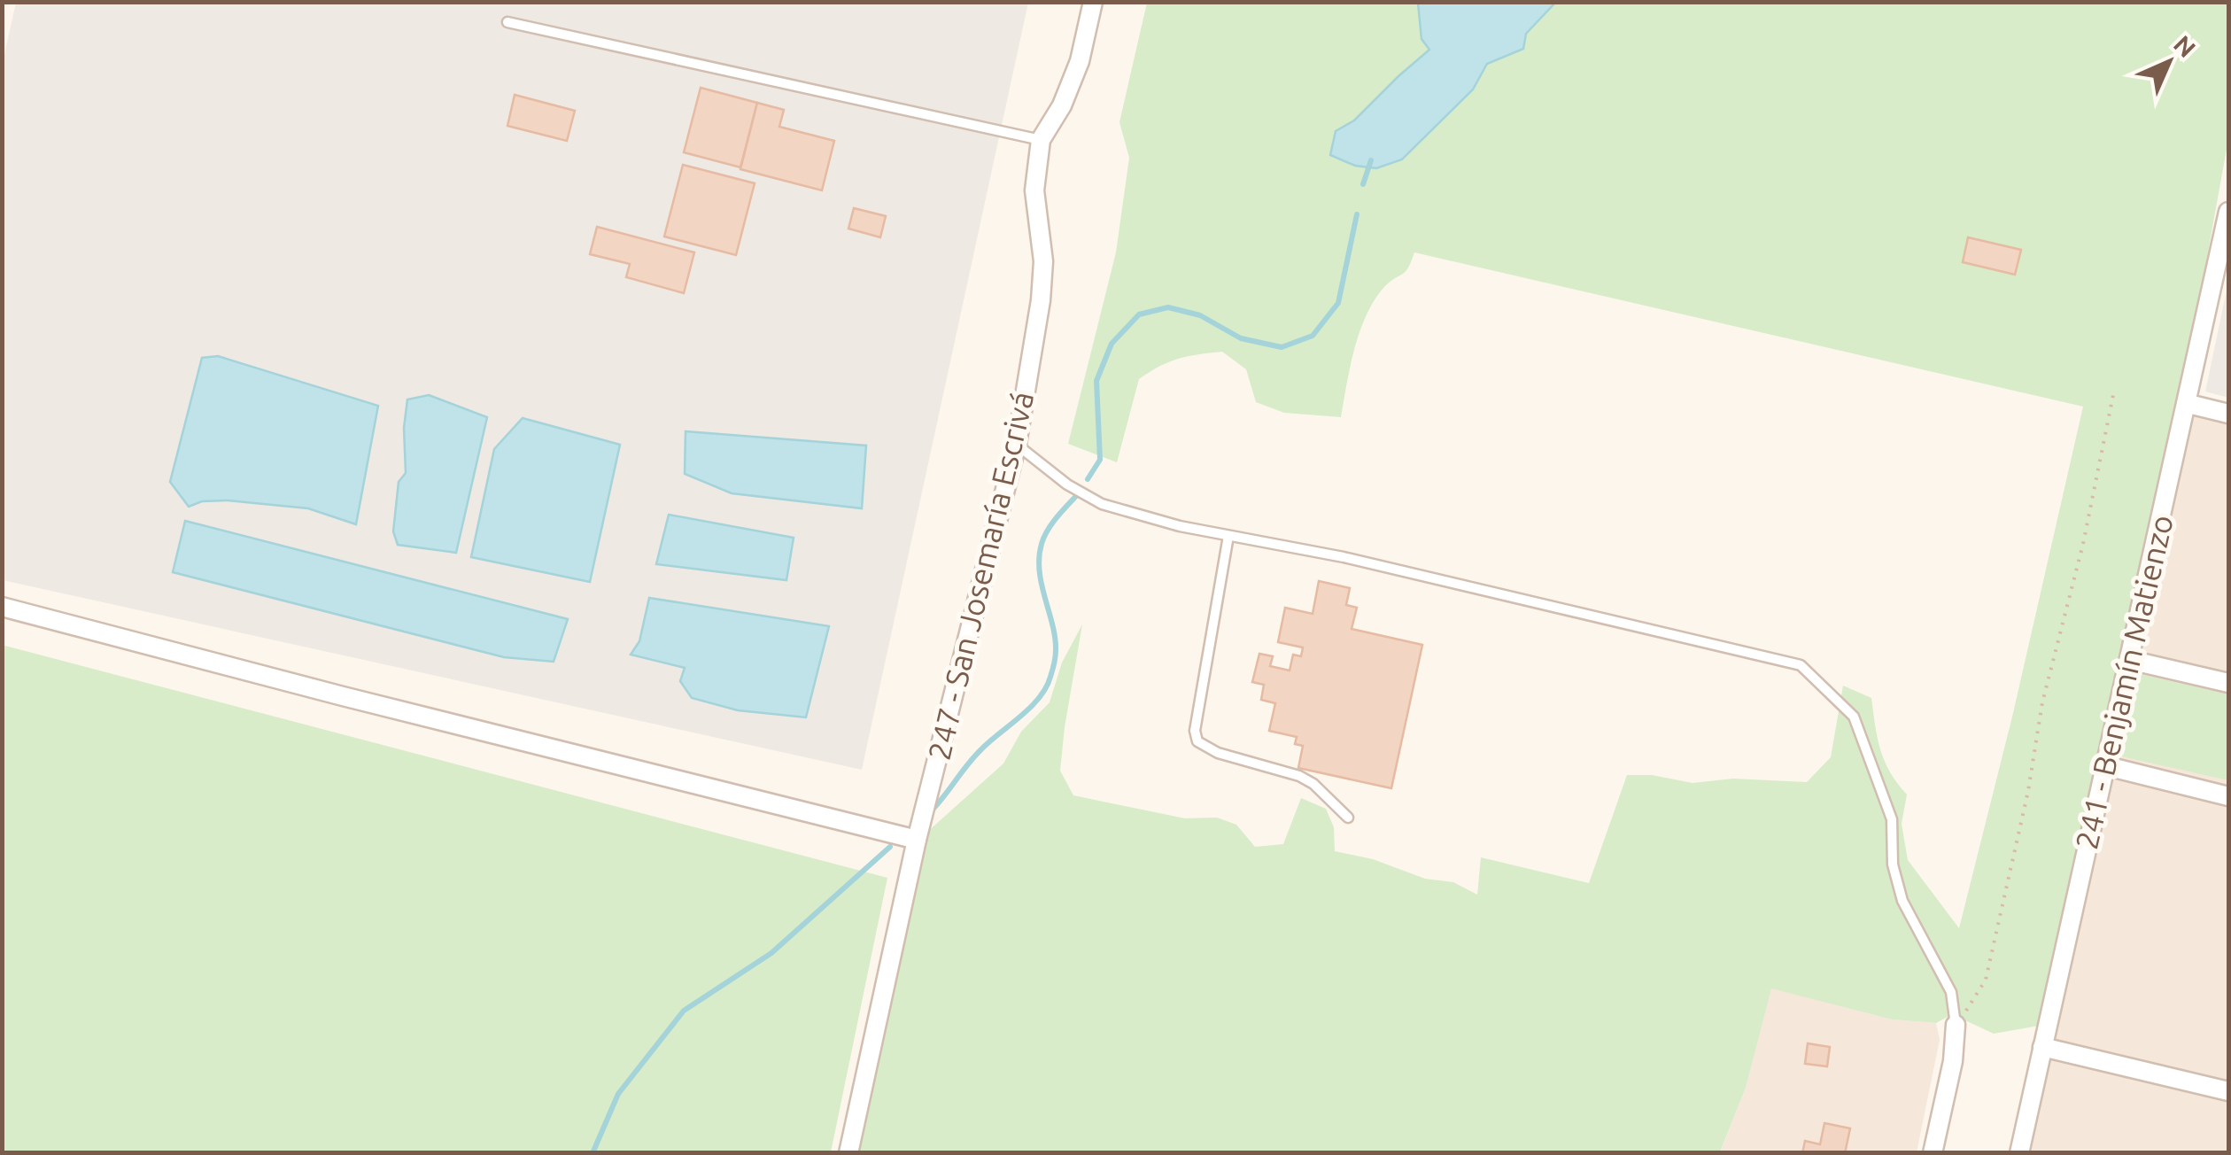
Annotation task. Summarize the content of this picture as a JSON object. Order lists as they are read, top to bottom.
{
  "streets": {
    "street": ["247 - San Josemaría Escrivá", "241 - Benjamín Matienzo"]
  },
  "north": "top right"
}
